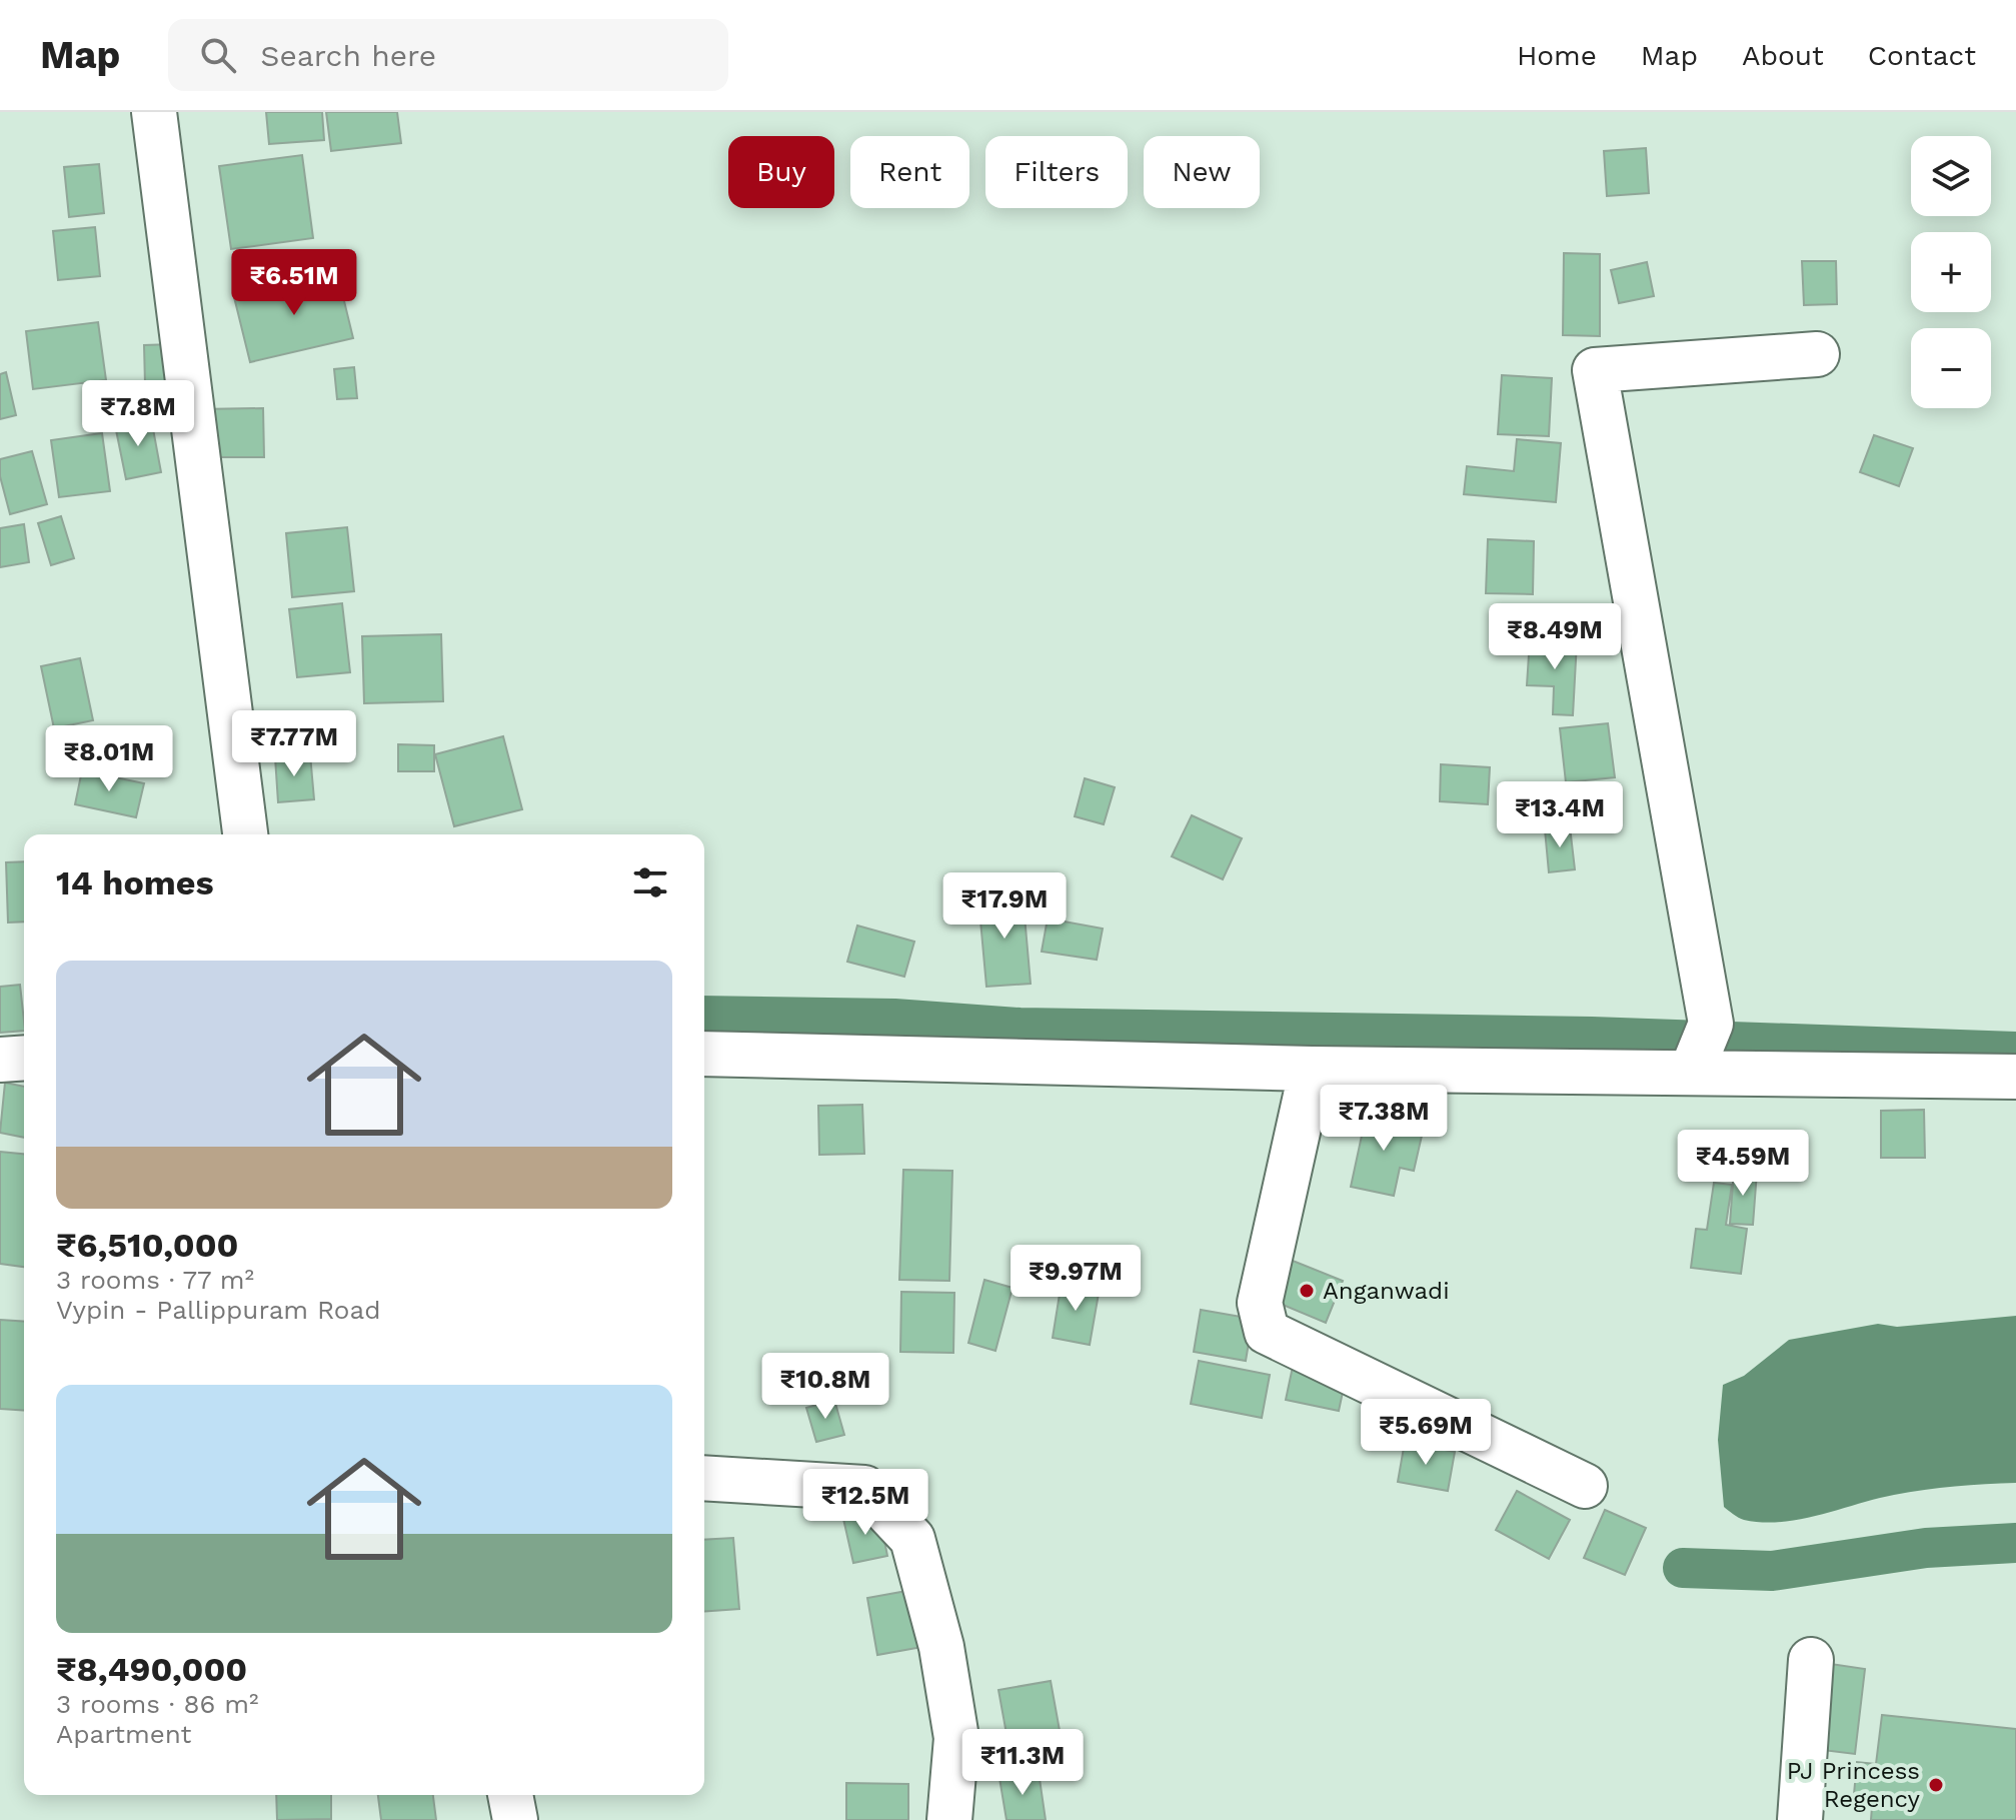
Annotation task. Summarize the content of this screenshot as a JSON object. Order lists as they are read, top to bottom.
{
  "places": ["Anganwadi", "PJ Princess Regency"],
  "page": {
    "header": "Map",
    "search": "Search here",
    "nav": [
      "Home",
      "Map",
      "About",
      "Contact"
    ],
    "map_buttons": ["+", "−"],
    "chip": [
      "Buy",
      "Rent",
      "Filters",
      "New"
    ],
    "price": [
      "₹6.51M",
      "₹7.8M",
      "₹8.49M",
      "₹7.77M",
      "₹8.01M",
      "₹13.4M",
      "₹17.9M",
      "₹7.38M",
      "₹4.59M",
      "₹9.97M",
      "₹10.8M",
      "₹5.69M",
      "₹12.5M",
      "₹11.3M"
    ],
    "heading": "14 homes",
    "list": [
      {
        "name": "₹6,510,000",
        "note": "3 rooms · 77 m² · Vypin - Pallippuram Road"
      },
      {
        "name": "₹8,490,000",
        "note": "3 rooms · 86 m² · Apartment"
      }
    ]
  }
}
